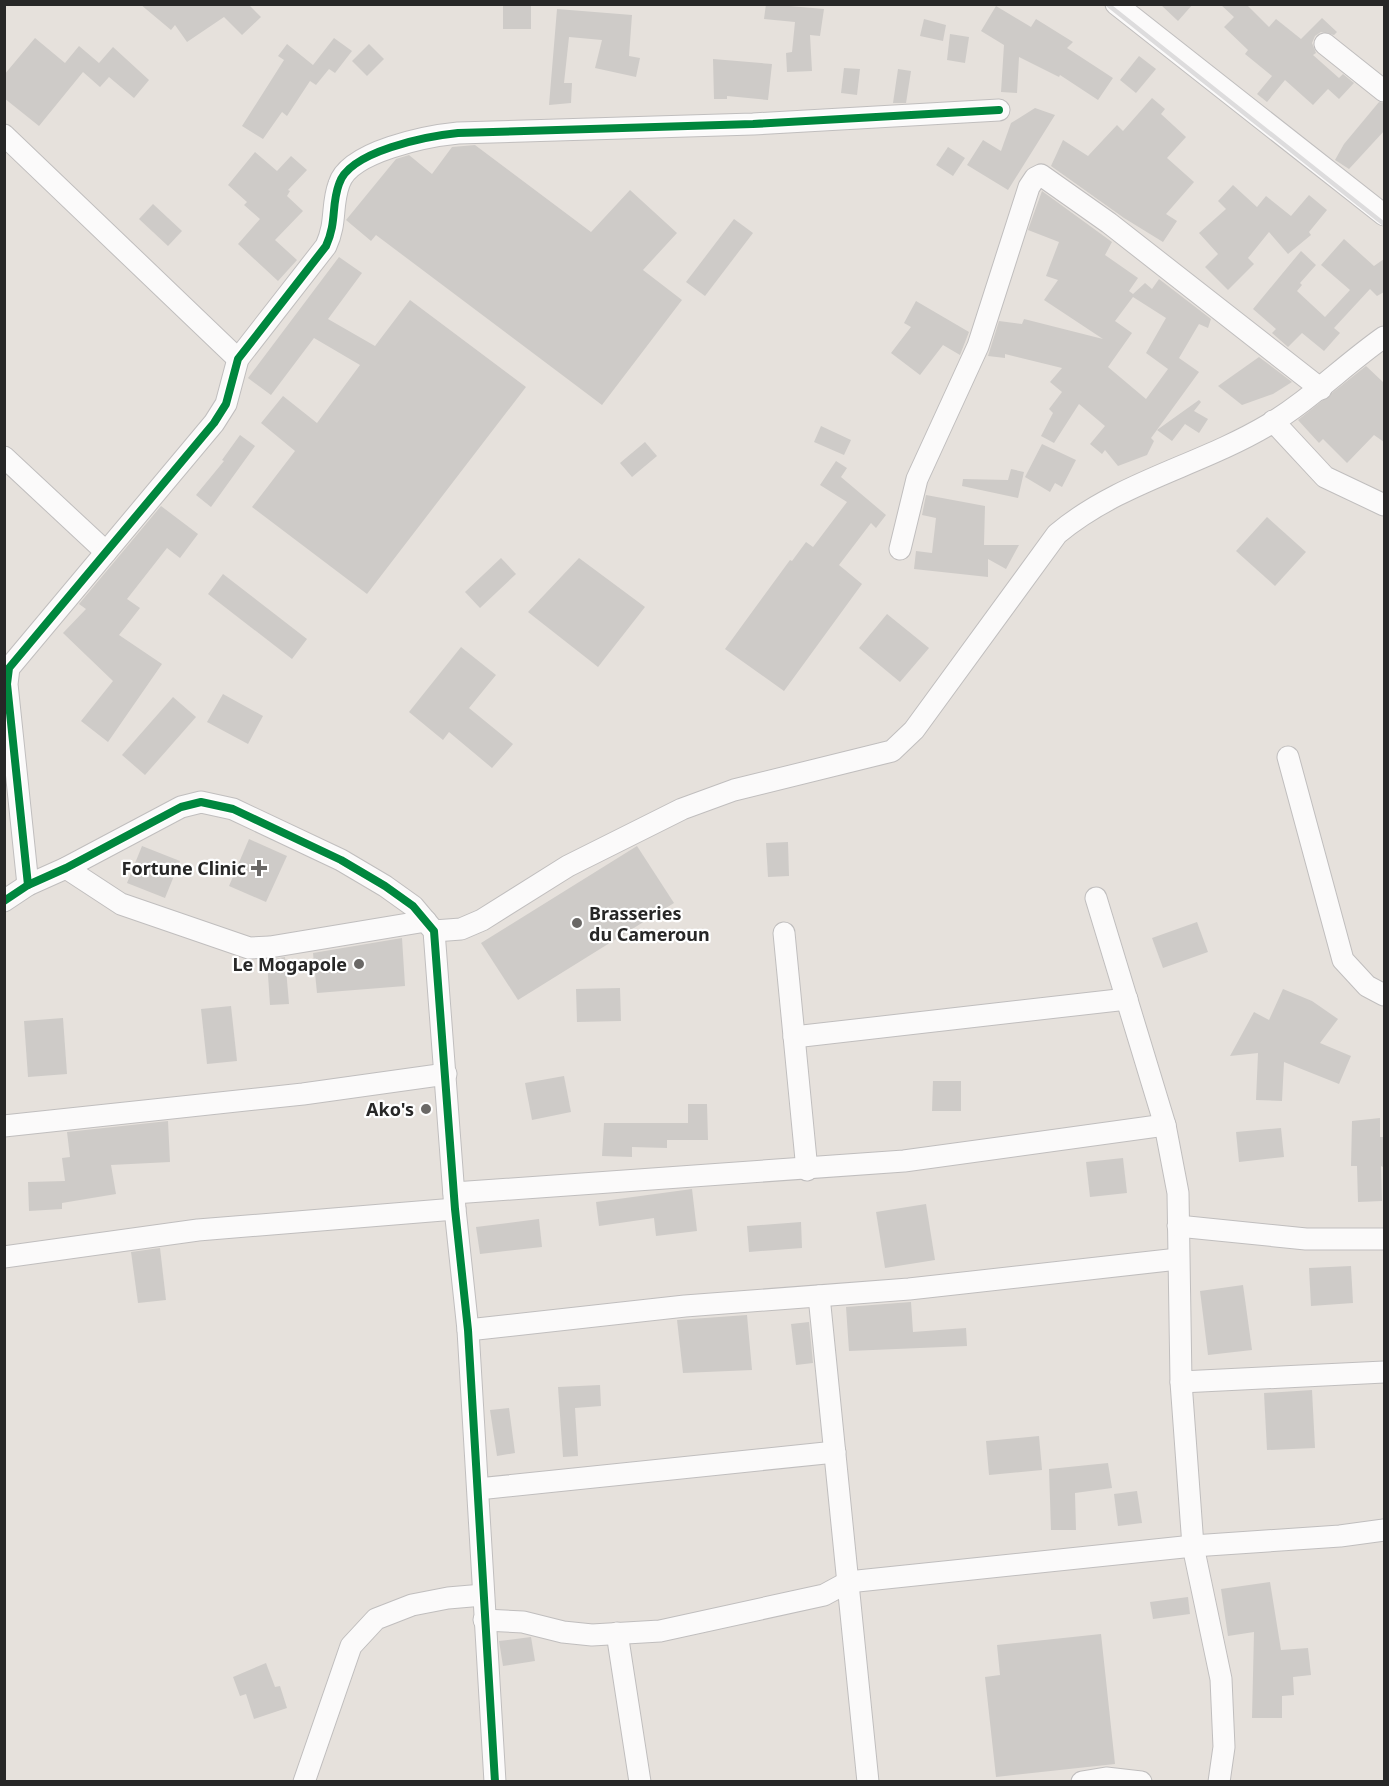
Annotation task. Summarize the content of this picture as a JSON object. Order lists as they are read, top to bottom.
{
  "places": {
    "health": ["Fortune Clinic"],
    "other": ["Brasseries du Cameroun", "Le Mogapole", "Ako's"]
  }
}
